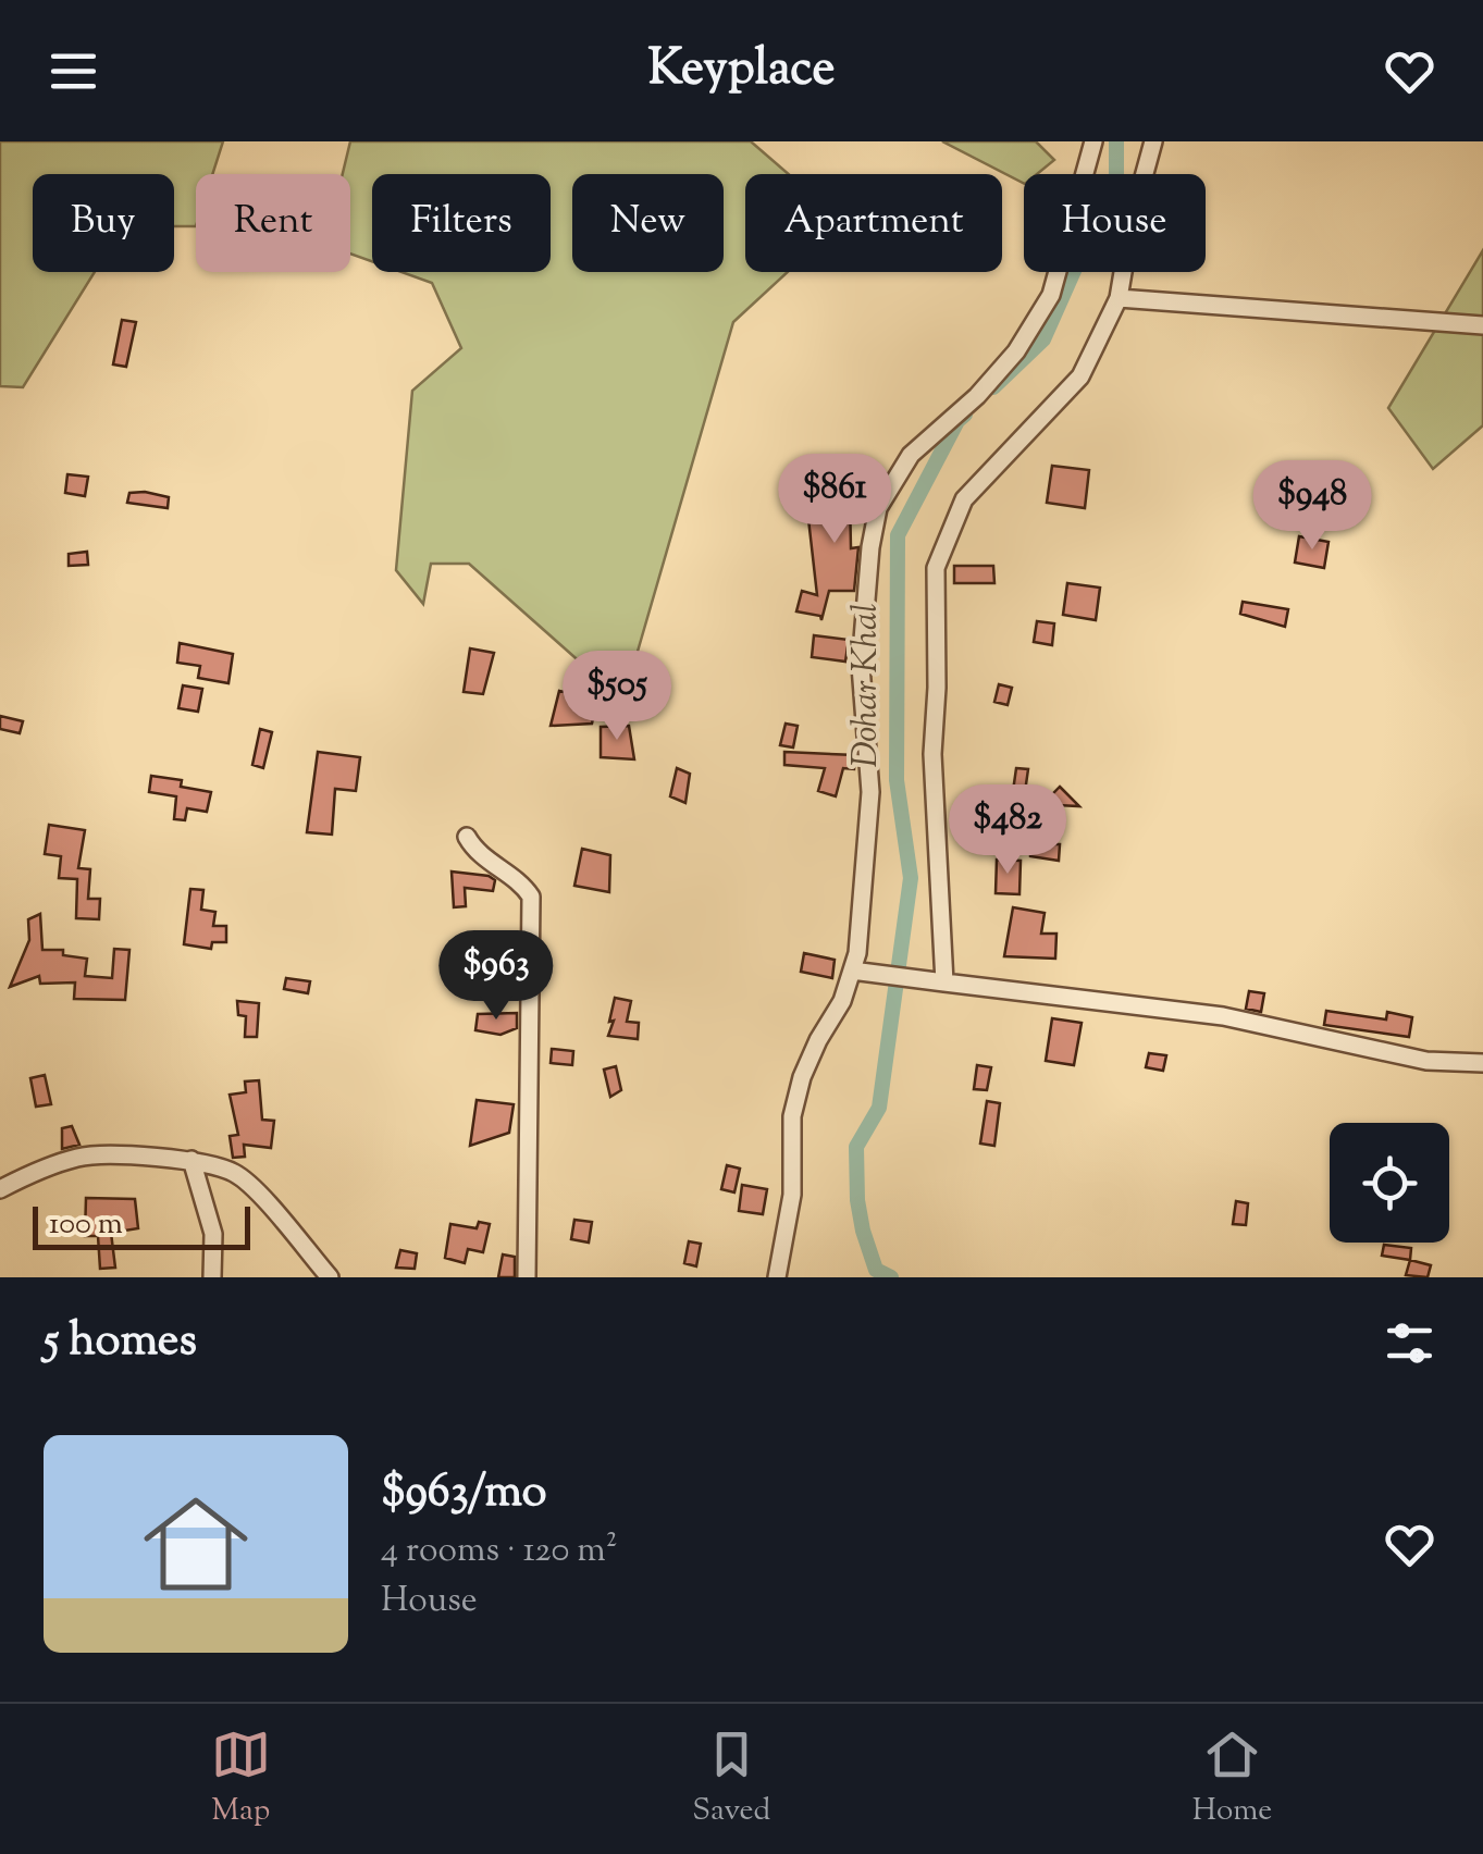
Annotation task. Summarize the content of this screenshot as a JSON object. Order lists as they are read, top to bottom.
{
  "water": ["Dohar Khal"],
  "scale_bar": "100 m",
  "page": {
    "header": "Keyplace",
    "chip": [
      "Buy",
      "Rent",
      "Filters",
      "New",
      "Apartment",
      "House"
    ],
    "price": [
      "$861",
      "$948",
      "$505",
      "$482",
      "$963"
    ],
    "scale": "100 m",
    "heading": "5 homes",
    "list": [
      {
        "name": "$963/mo",
        "note": "4 rooms · 120 m² · House"
      }
    ],
    "tabs": ["Map", "Saved", "Home"]
  }
}
